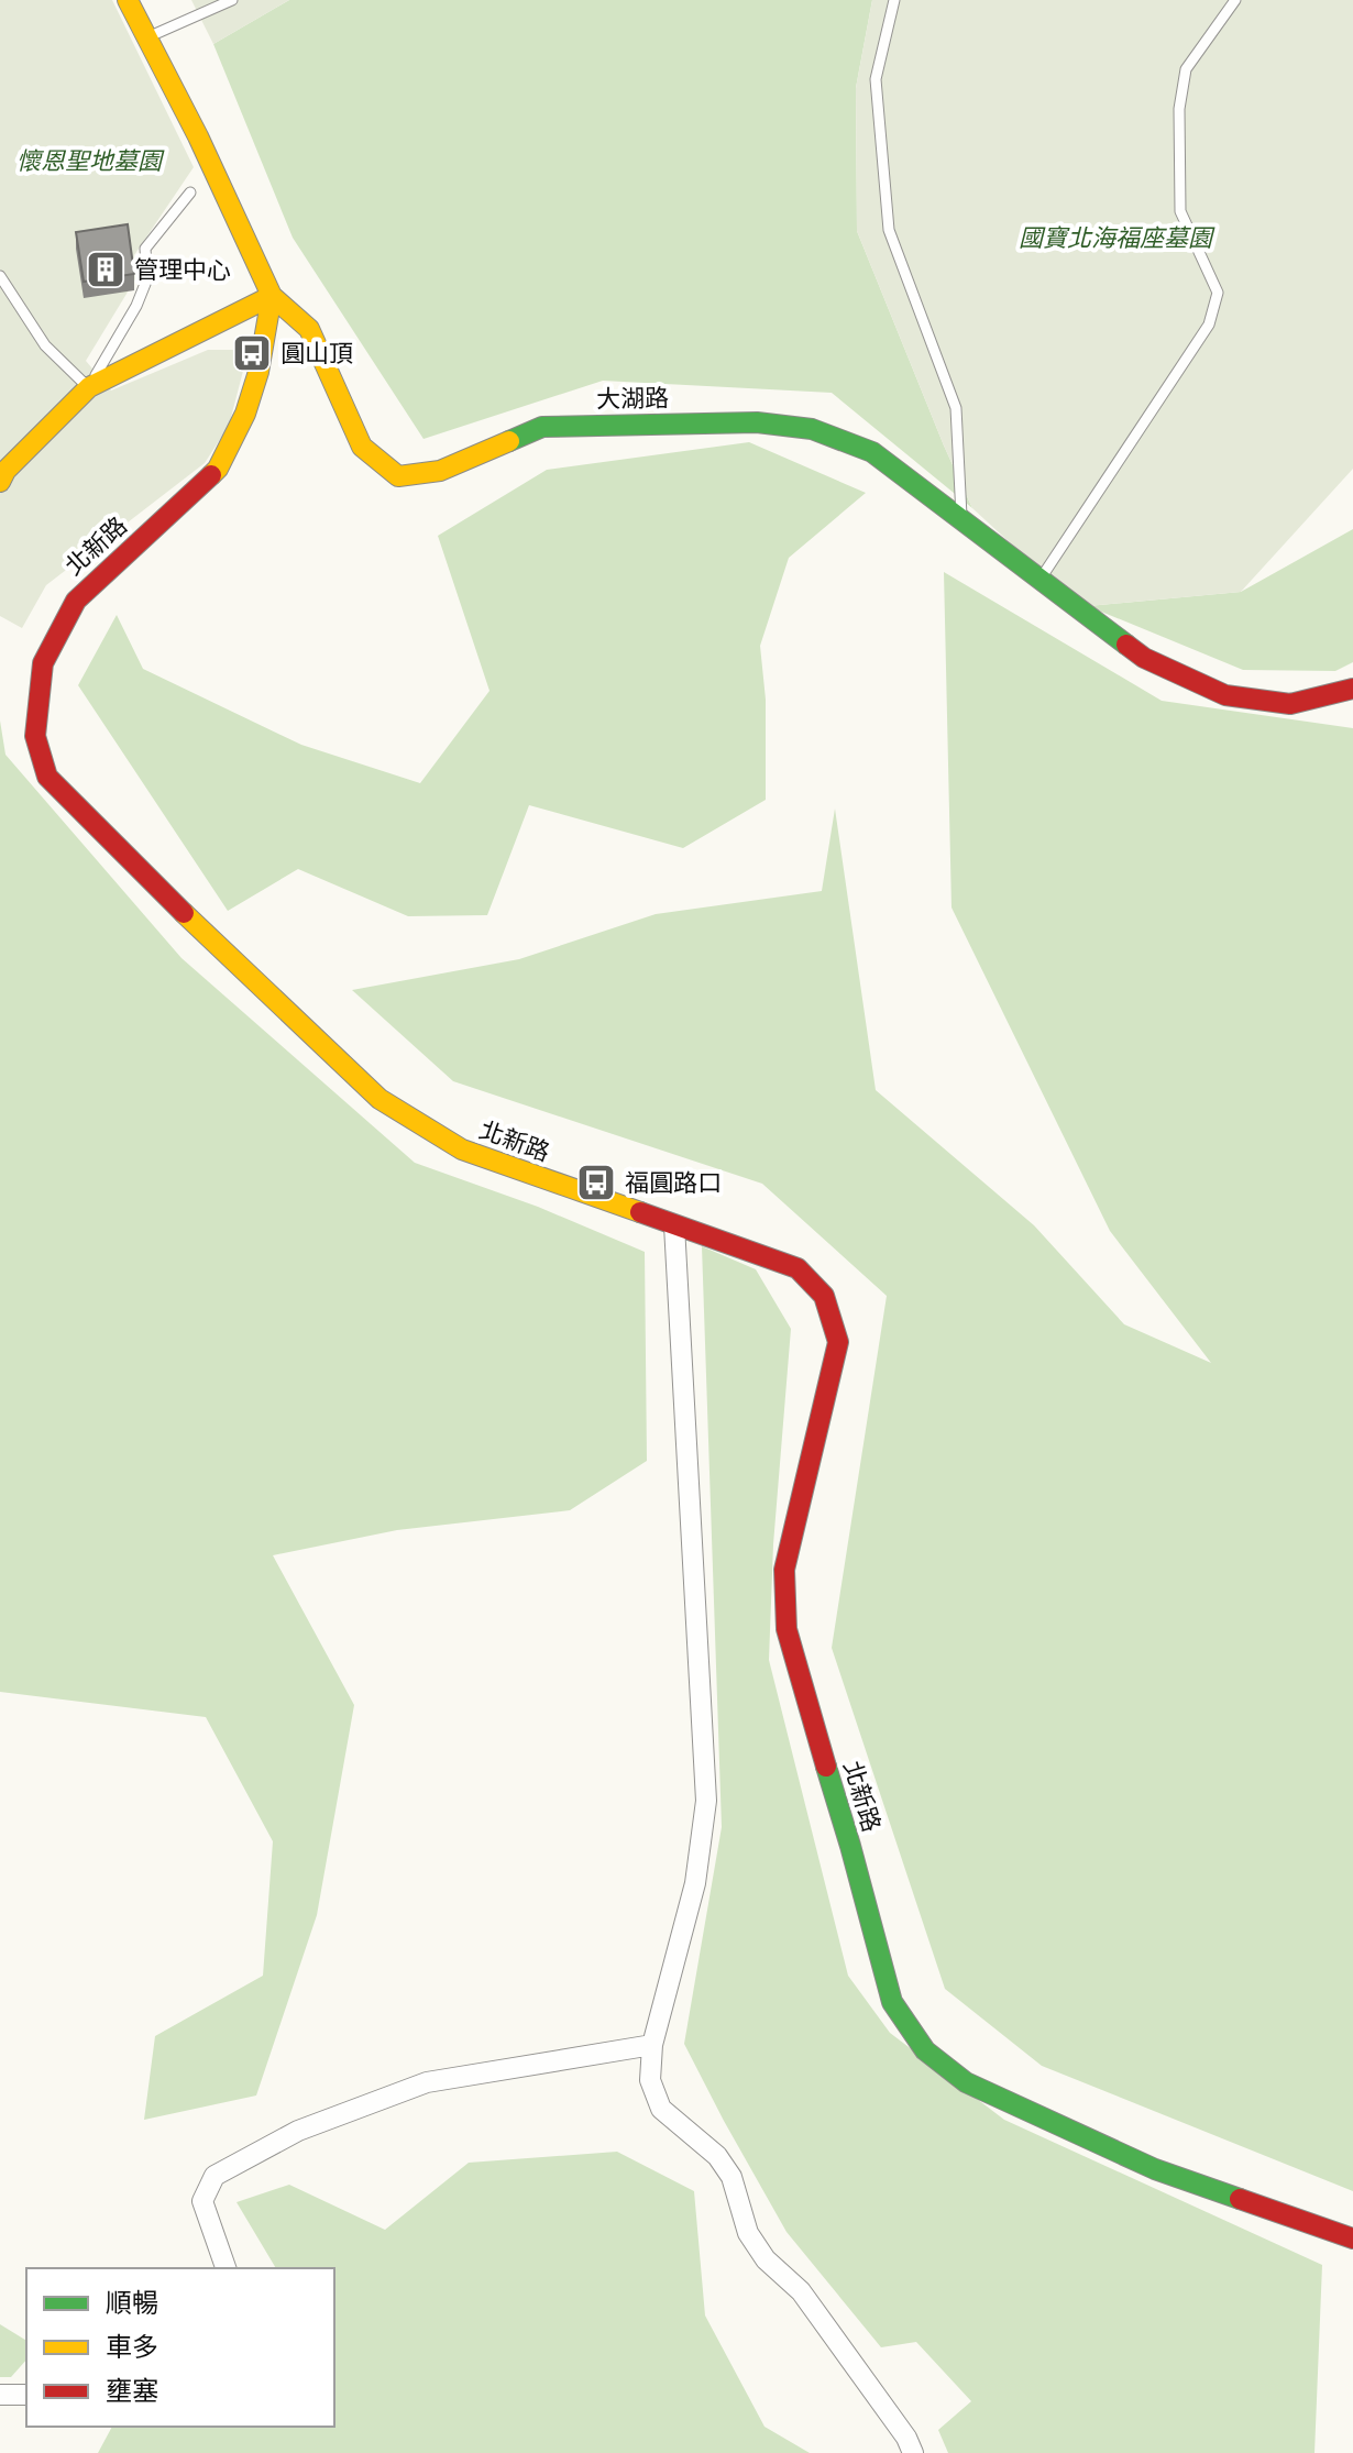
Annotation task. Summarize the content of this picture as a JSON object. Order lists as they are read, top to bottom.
{
  "streets": {
    "main road": ["大湖路", "北新路"]
  },
  "crossings": [
    ["大湖路", "北新路"]
  ],
  "parks": ["懷恩聖地墓園", "國寶北海福座墓園"],
  "places": {
    "building": ["管理中心"],
    "bus stop": ["圓山頂", "福圓路口"]
  },
  "legend": ["順暢", "車多", "壅塞"]
}
